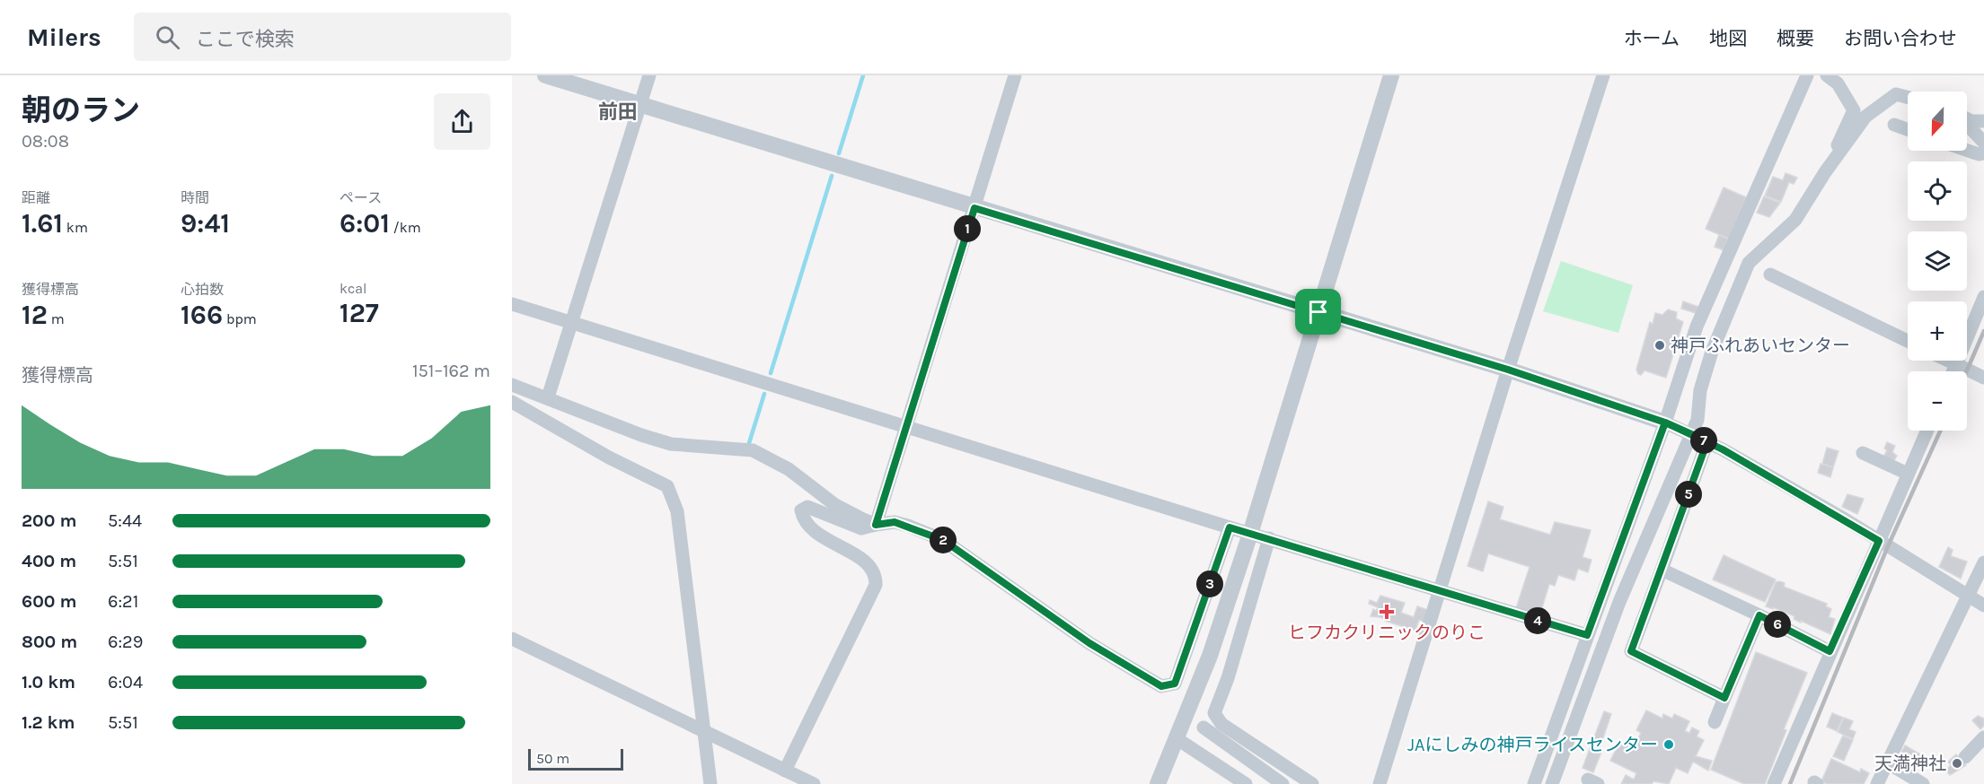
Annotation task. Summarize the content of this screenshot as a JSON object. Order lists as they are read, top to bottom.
{
  "districts": ["前田"],
  "places": {
    "other": ["神戸ふれあいセンター", "JAにしみの神戸ライスセンター", "天満神社"],
    "health": ["ヒフカクリニックのりこ"]
  },
  "scale_bar": "50 m",
  "north": "bottom",
  "page": {
    "header": "Milers",
    "search": "ここで検索",
    "nav": [
      "ホーム",
      "地図",
      "概要",
      "お問い合わせ"
    ],
    "heading": ["朝のラン", "08:08"],
    "map_buttons": ["+", "−"],
    "stats": [
      ["距離", "1.61 km"],
      ["時間", "9:41"],
      ["ペース", "6:01 /km"],
      ["獲得標高", "12 m"],
      ["心拍数", "166 bpm"],
      ["kcal", "127"]
    ],
    "pins": [
      "1",
      "7",
      "5",
      "2",
      "3",
      "4",
      "6"
    ],
    "chart": ["獲得標高", "151–162 m"],
    "list": [
      {
        "name": "200 m",
        "note": "5:44"
      },
      {
        "name": "400 m",
        "note": "5:51"
      },
      {
        "name": "600 m",
        "note": "6:21"
      },
      {
        "name": "800 m",
        "note": "6:29"
      },
      {
        "name": "1.0 km",
        "note": "6:04"
      },
      {
        "name": "1.2 km",
        "note": "5:51"
      }
    ],
    "scale": "50 m"
  }
}
